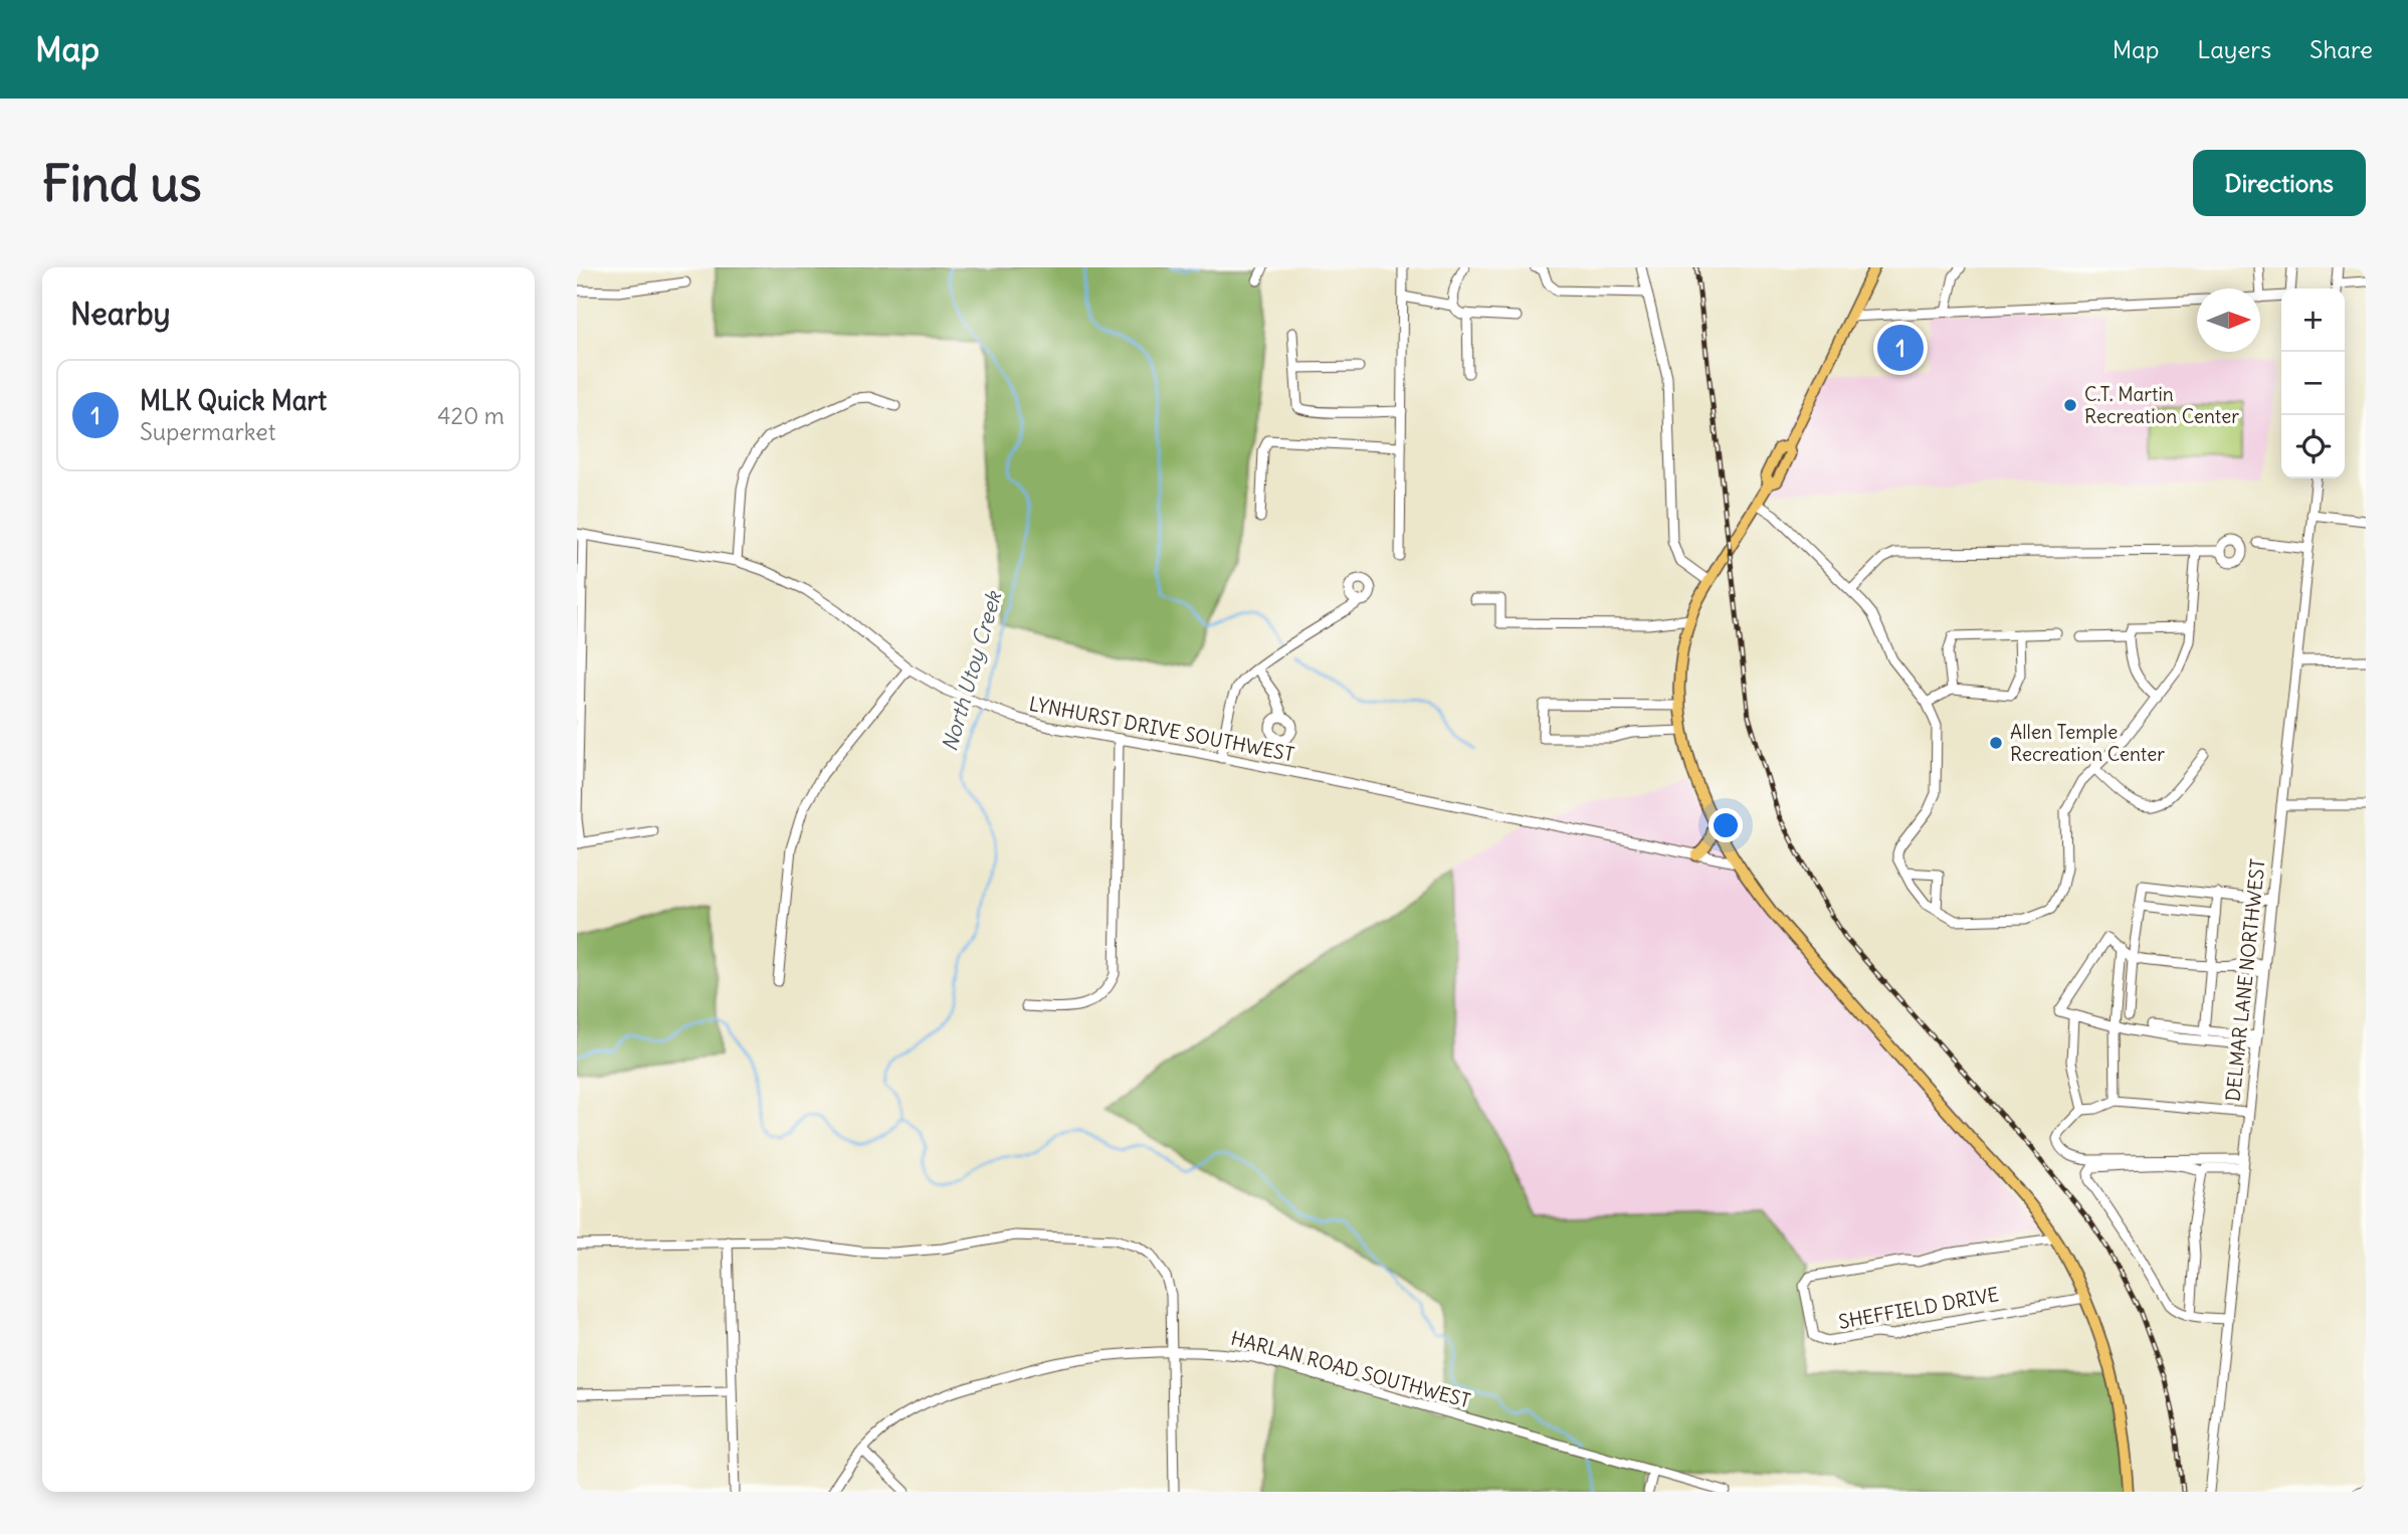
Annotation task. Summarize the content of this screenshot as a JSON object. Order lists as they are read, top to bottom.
{
  "streets": {
    "street": [
      "LYNHURST DRIVE SOUTHWEST",
      "DELMAR LANE NORTHWEST",
      "SHEFFIELD DRIVE",
      "HARLAN ROAD SOUTHWEST"
    ]
  },
  "water": ["North Utoy Creek"],
  "places": ["C.T. Martin Recreation Center", "Allen Temple Recreation Center"],
  "north": "right",
  "page": {
    "header": "Map",
    "nav": ["Map", "Layers", "Share"],
    "buttons": "Directions",
    "title": "Find us",
    "heading": "Nearby",
    "map_buttons": ["+", "−"],
    "pins": "1",
    "list": [
      {
        "mark": "1",
        "name": "MLK Quick Mart",
        "note": "Supermarket",
        "value": "420 m"
      }
    ]
  }
}
